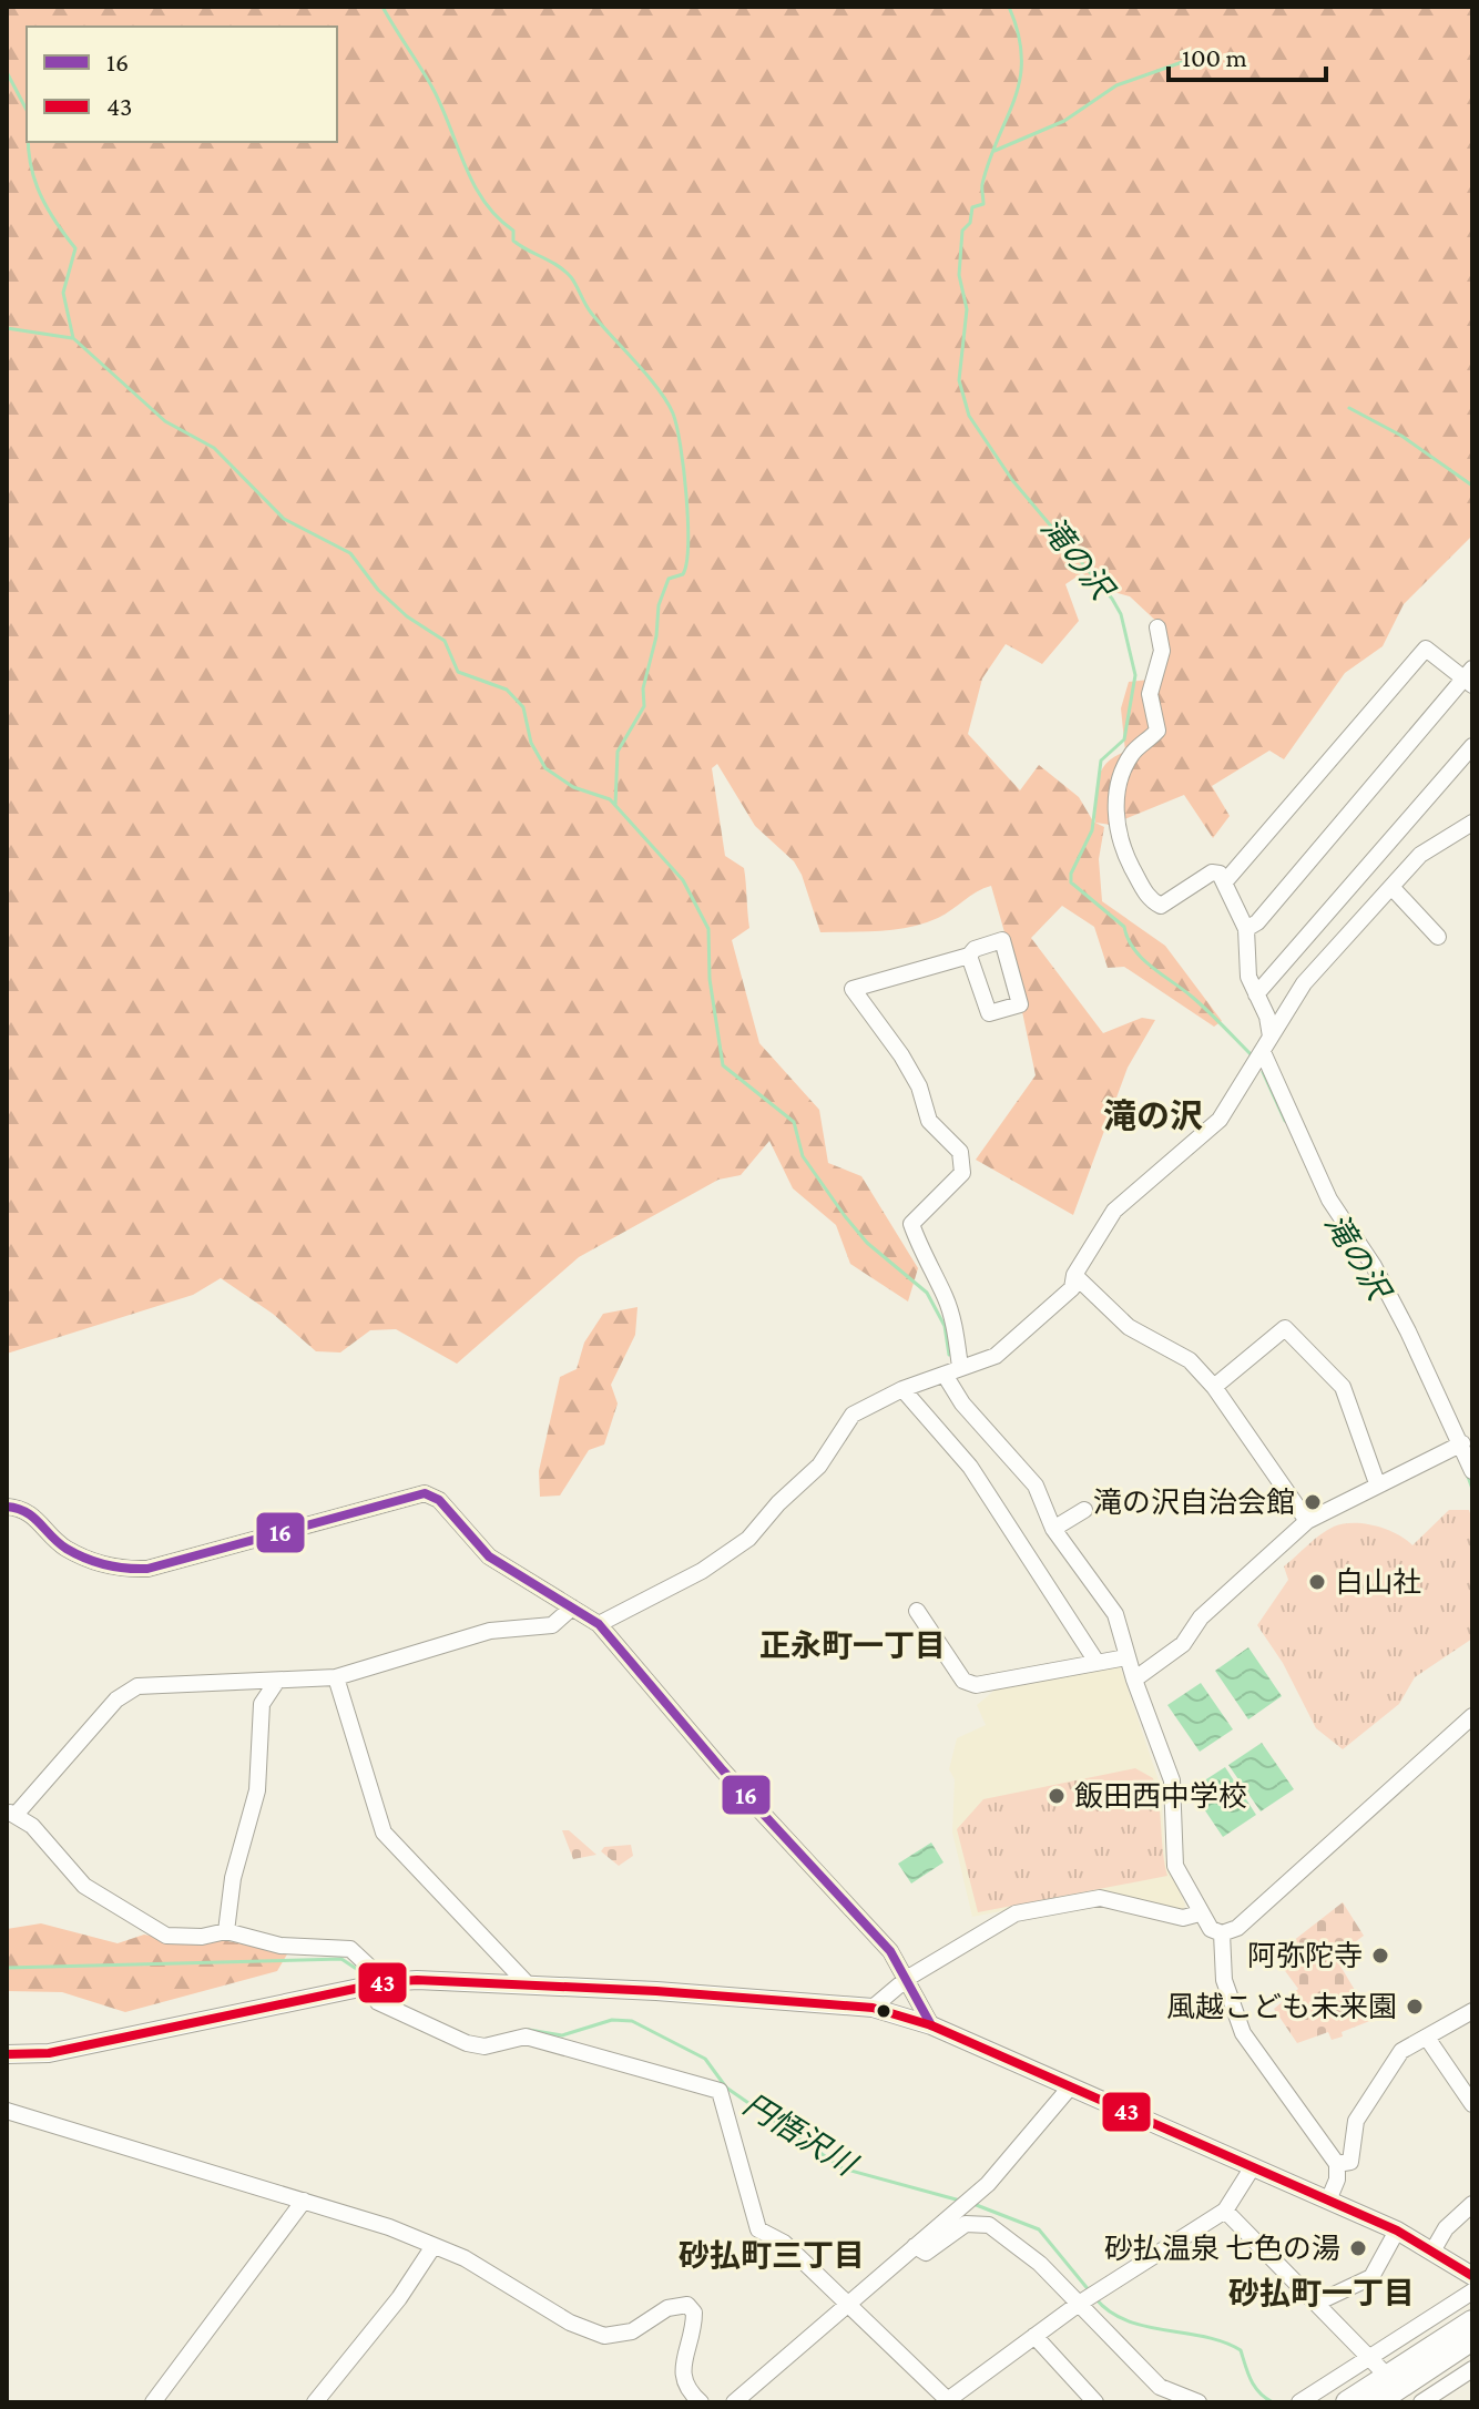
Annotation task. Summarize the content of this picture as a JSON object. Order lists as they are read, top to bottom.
{
  "districts": [
    "滝の沢",
    "正永町一丁目",
    "砂払町三丁目",
    "砂払町一丁目"
  ],
  "water": ["滝の沢", "円悟沢川"],
  "places": [
    "滝の沢自治会館",
    "白山社",
    "飯田西中学校",
    "阿弥陀寺",
    "風越こども未来園",
    "砂払温泉 七色の湯"
  ],
  "lines": ["transit line 16", "transit line 43"],
  "legend": ["16", "43"],
  "scale_bar": "100 m"
}
